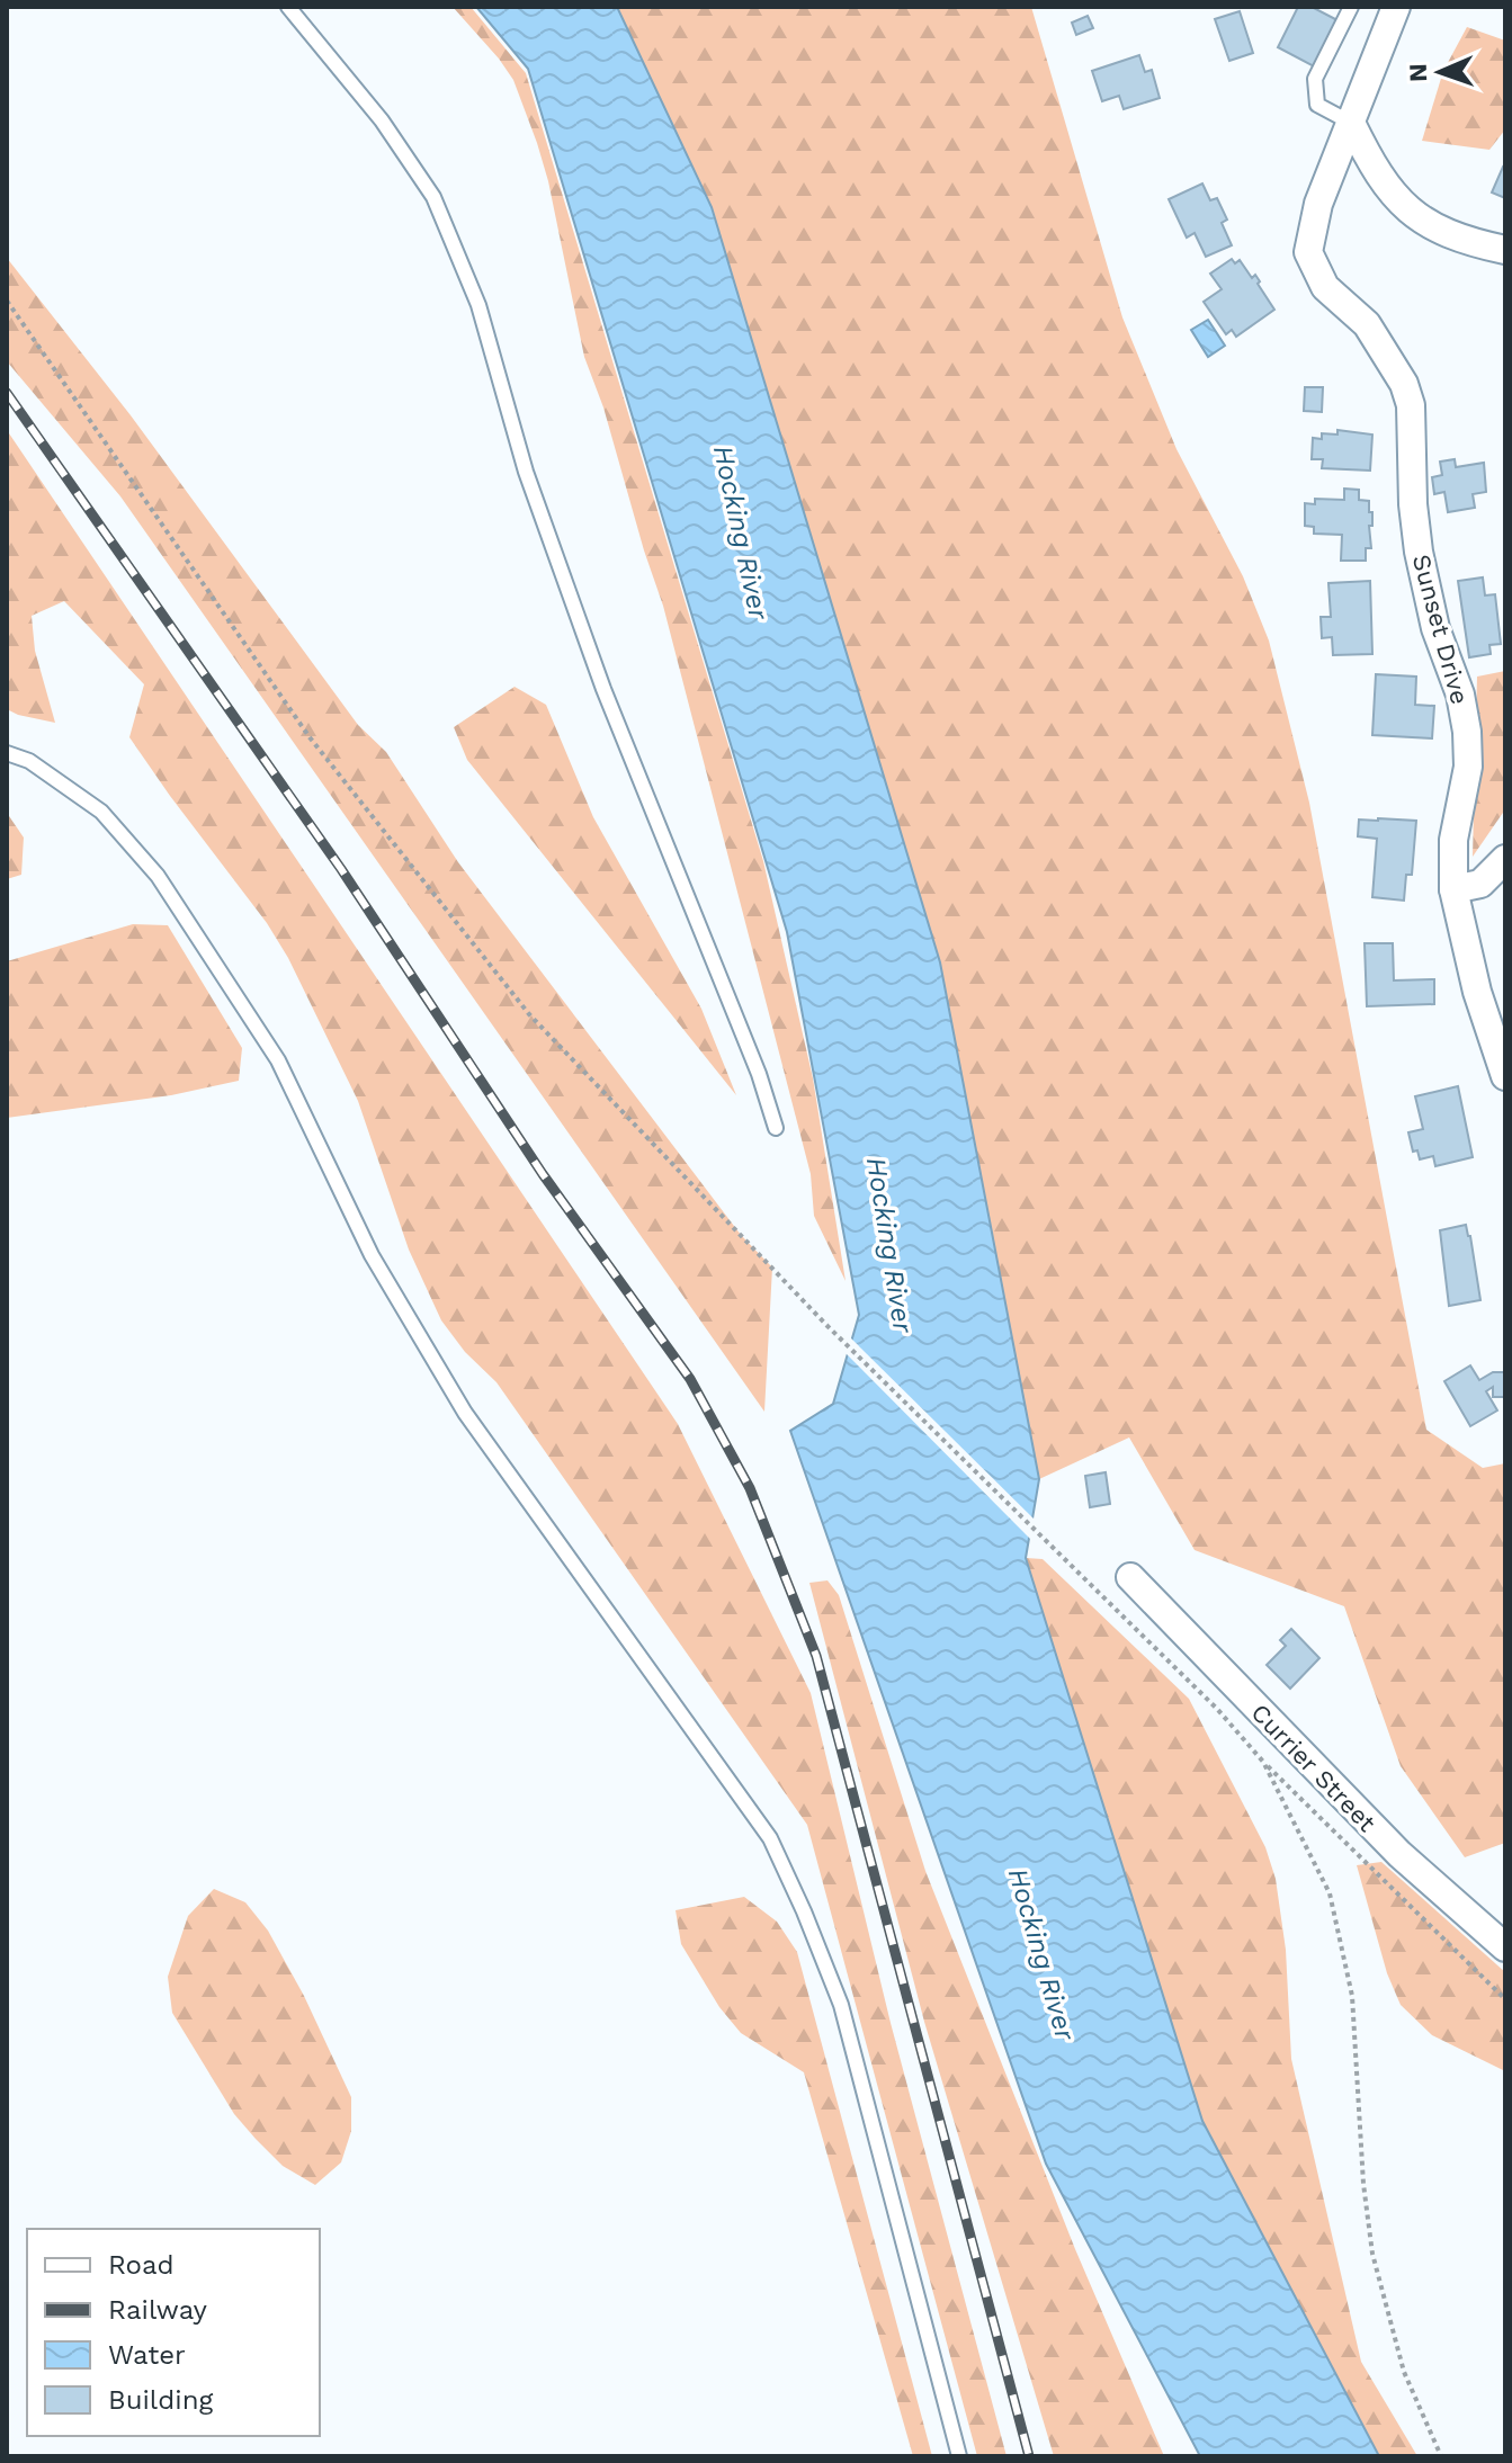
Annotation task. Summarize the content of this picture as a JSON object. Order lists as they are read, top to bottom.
{
  "streets": {
    "street": ["Sunset Drive", "Currier Street"]
  },
  "water": ["Hocking River"],
  "legend": [
    "Road",
    "Railway",
    "Water",
    "Building"
  ],
  "north": "left"
}
